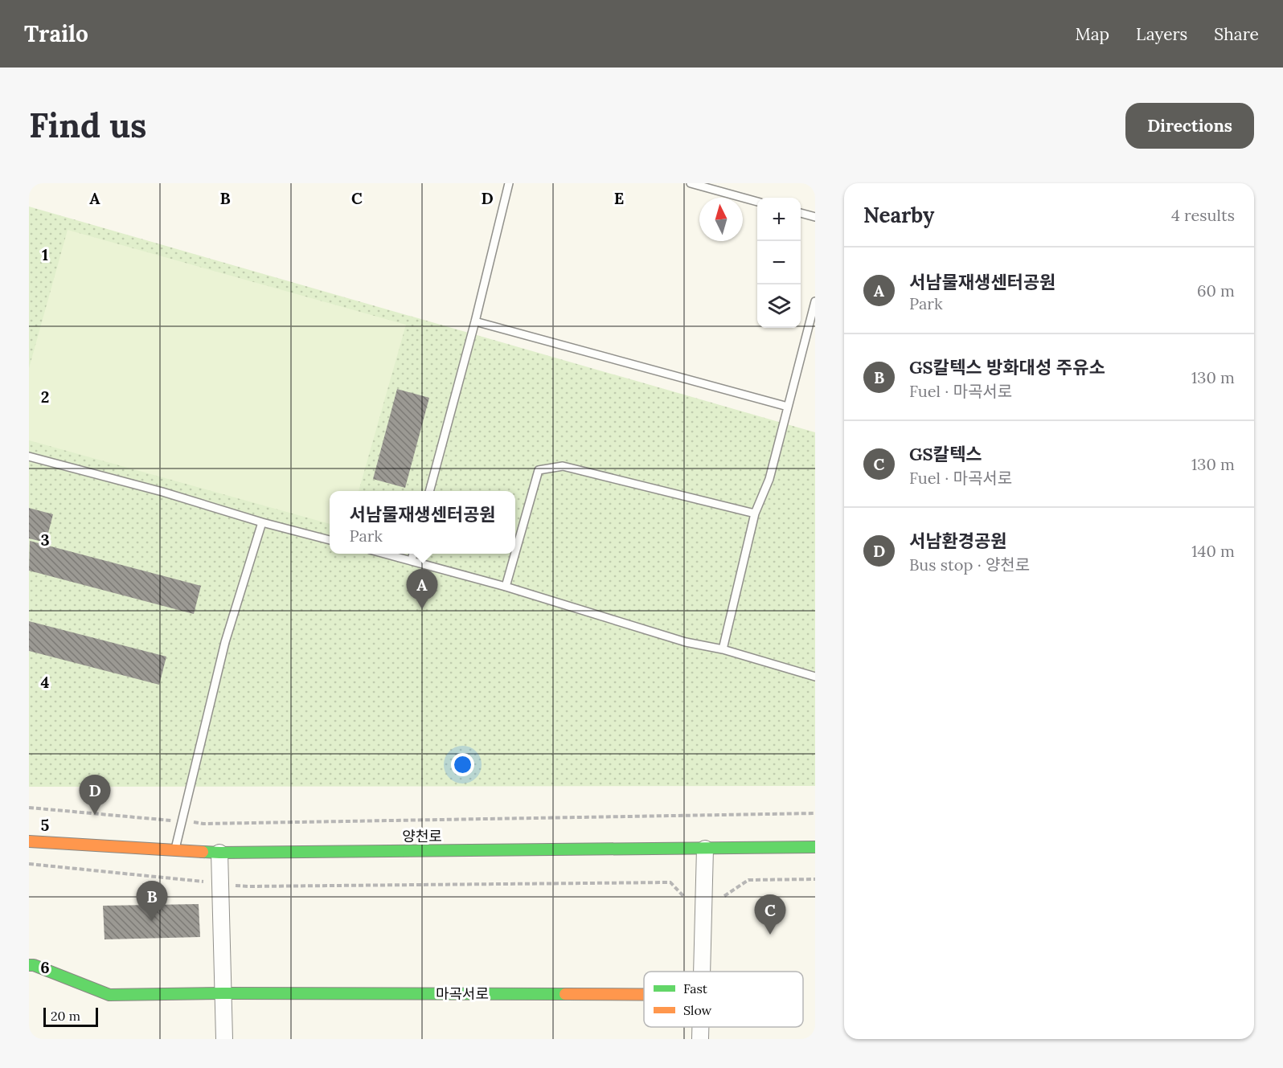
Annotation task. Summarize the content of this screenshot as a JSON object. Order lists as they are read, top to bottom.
{
  "streets": {
    "main road": ["양천로", "마곡서로"]
  },
  "legend": ["Fast", "Slow"],
  "scale_bar": "20 m",
  "north": "top",
  "page": {
    "header": "Trailo",
    "nav": ["Map", "Layers", "Share"],
    "buttons": "Directions",
    "title": "Find us",
    "heading": ["Nearby", "4 results"],
    "map_buttons": ["+", "−"],
    "list": [
      {
        "mark": "A",
        "name": "서남물재생센터공원",
        "note": "Park",
        "value": "60 m"
      },
      {
        "mark": "B",
        "name": "GS칼텍스 방화대성 주유소",
        "note": "Fuel · 마곡서로",
        "value": "130 m"
      },
      {
        "mark": "C",
        "name": "GS칼텍스",
        "note": "Fuel · 마곡서로",
        "value": "130 m"
      },
      {
        "mark": "D",
        "name": "서남환경공원",
        "note": "Bus stop · 양천로",
        "value": "140 m"
      }
    ],
    "popup": ["서남물재생센터공원", "Park"],
    "pins": [
      "A",
      "D",
      "B",
      "C"
    ],
    "scale": "20 m"
  },
  "grid": {
    "columns": [
      "A",
      "B",
      "C",
      "D",
      "E"
    ],
    "rows": [
      "1",
      "2",
      "3",
      "4",
      "5",
      "6"
    ]
  }
}
